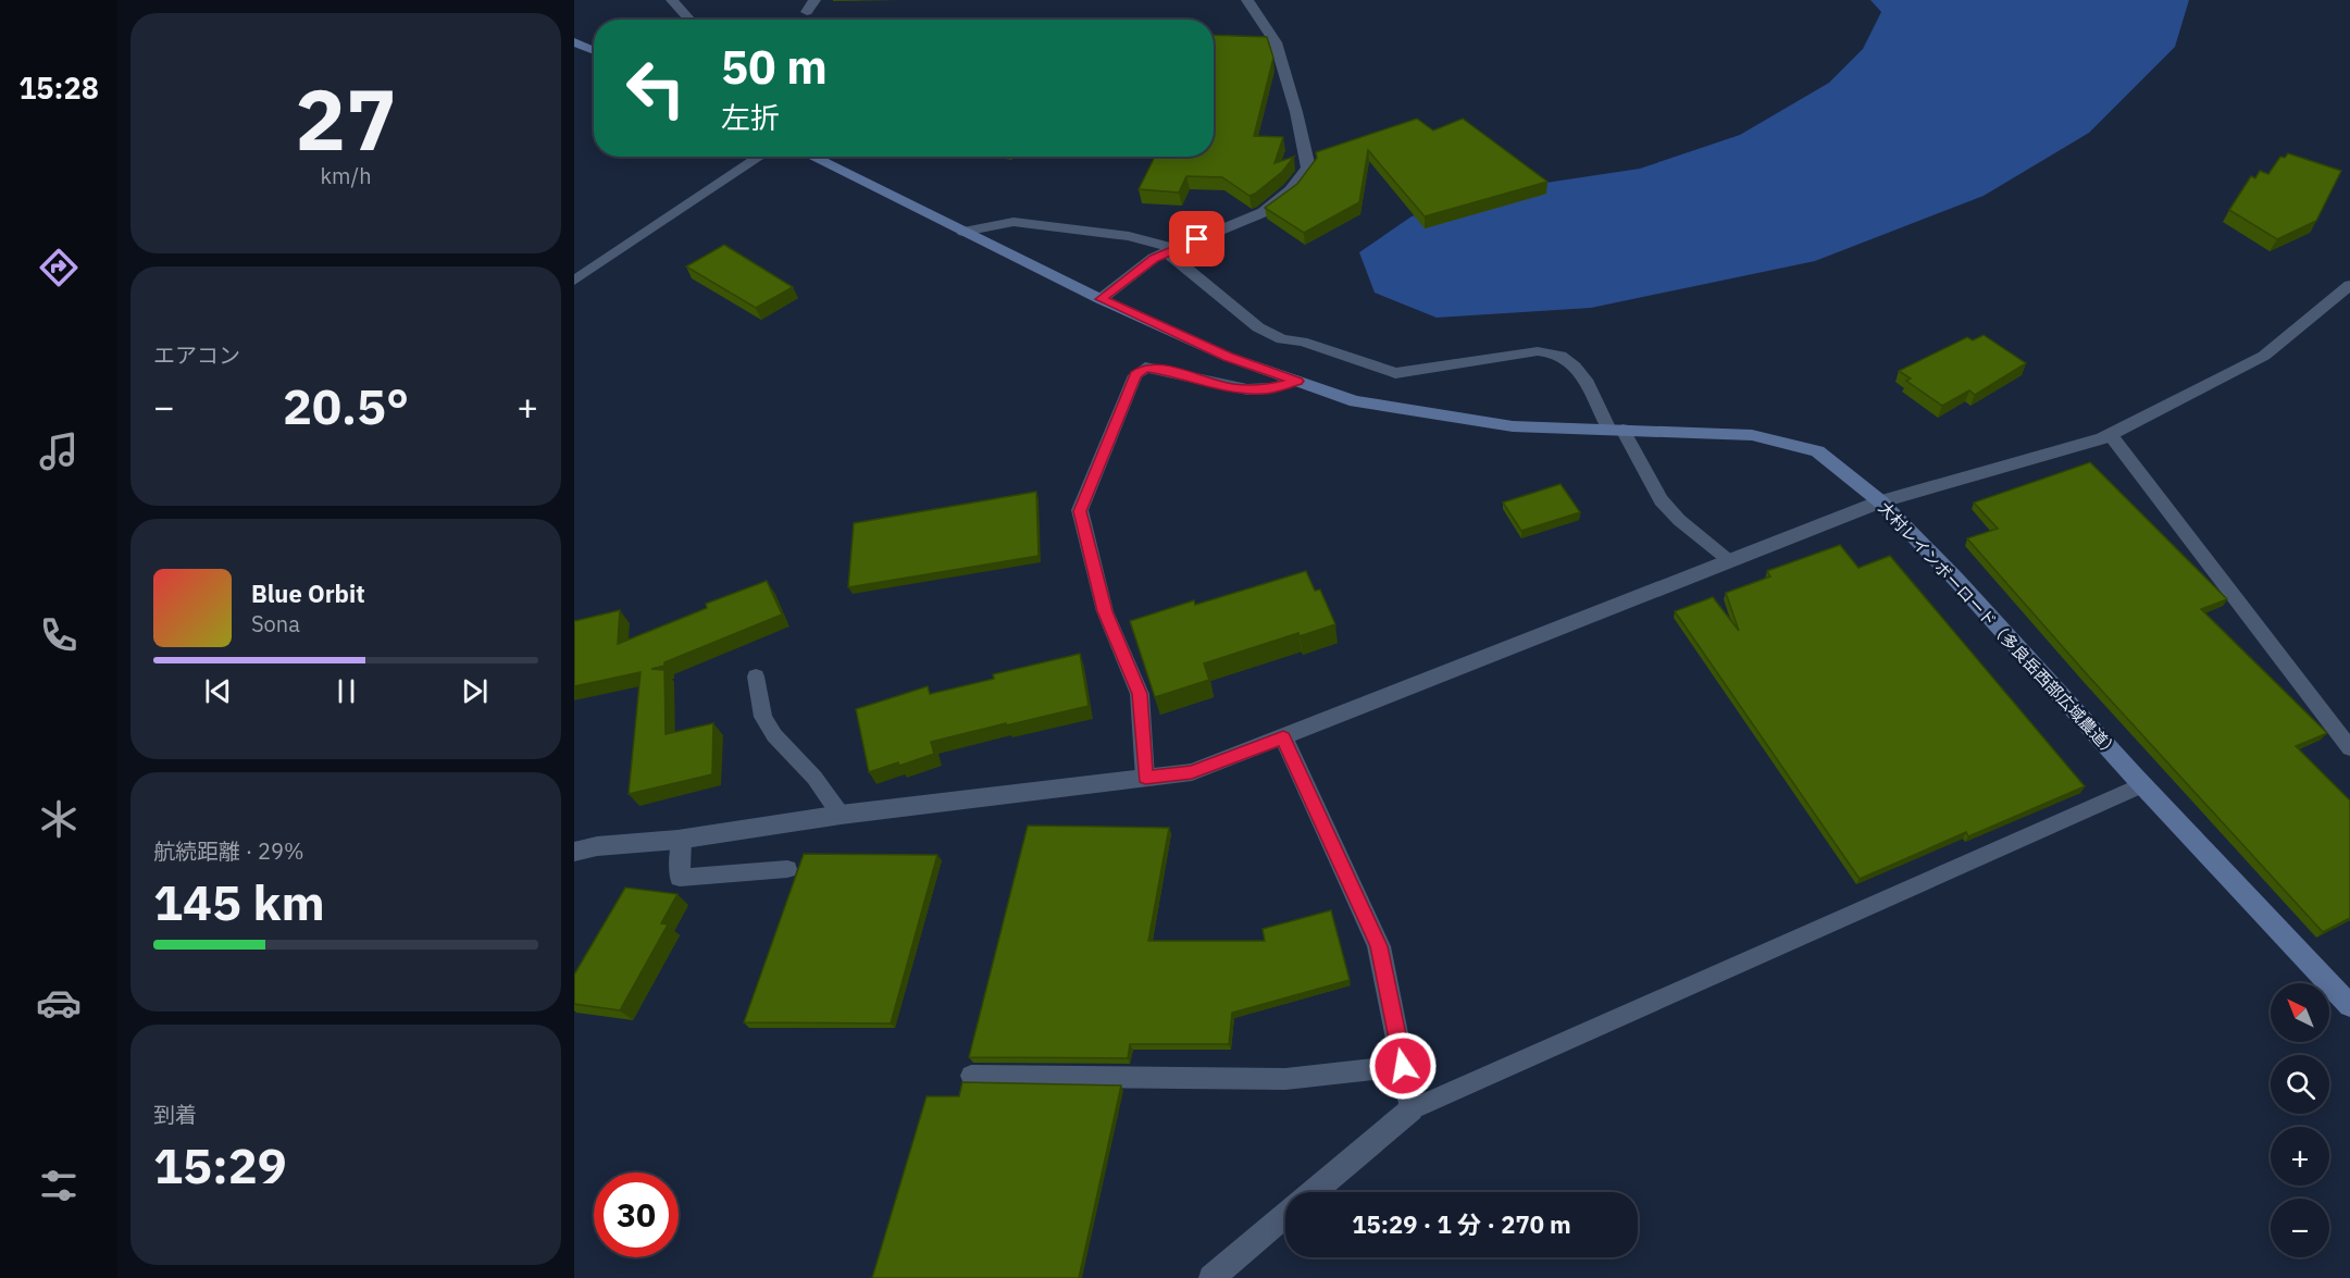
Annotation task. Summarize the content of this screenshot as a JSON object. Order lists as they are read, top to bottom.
{
  "streets": {
    "street": ["大村レインボーロード（多良岳西部広域農道）"]
  },
  "north": "top left",
  "page": {
    "tabs": "15:28",
    "tile": [
      ["27", "km/h"],
      "エアコン",
      ["航続距離 · 29%", "145 km"],
      ["到着", "15:29"]
    ],
    "turn": ["50 m", "左折"],
    "heat": ["−", "20.5°", "+"],
    "song": ["Blue Orbit", "Sona"],
    "map_buttons": ["+", "−"],
    "limit": "30",
    "trip": "15:29 · 1 分 · 270 m"
  }
}
